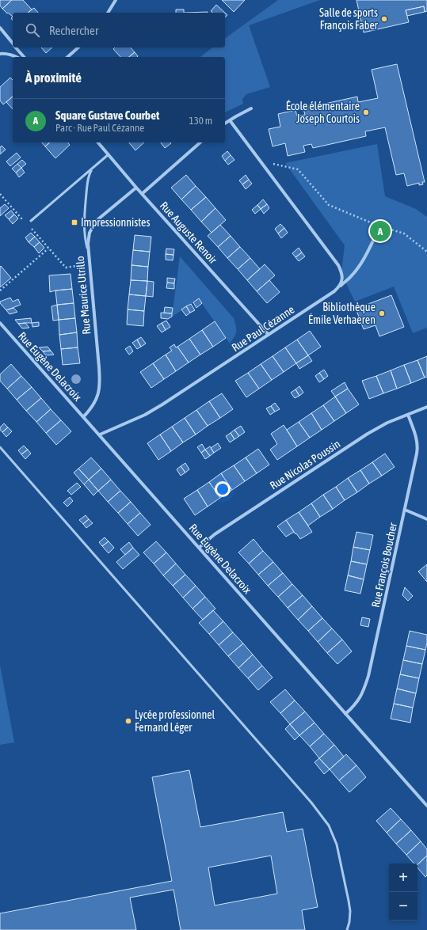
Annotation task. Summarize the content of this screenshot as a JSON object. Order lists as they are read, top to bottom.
{
  "streets": {
    "street": [
      "Rue Auguste Renoir",
      "Rue Maurice Utrillo",
      "Rue Paul Cézanne",
      "Rue Eugène Delacroix",
      "Rue Nicolas Poussin",
      "Rue François Boucher"
    ]
  },
  "crossings": [
    ["Rue Auguste Renoir", "Rue Maurice Utrillo"],
    ["Rue Auguste Renoir", "Rue Paul Cézanne"],
    ["Rue Maurice Utrillo", "Rue Eugène Delacroix"],
    ["Rue Paul Cézanne", "Rue Eugène Delacroix"],
    ["Rue Eugène Delacroix", "Rue Nicolas Poussin"],
    ["Rue Eugène Delacroix", "Rue François Boucher"],
    ["Rue Nicolas Poussin", "Rue François Boucher"]
  ],
  "places": {
    "other": [
      "Salle de sports François Faber",
      "École élémentaire Joseph Courtois",
      "Bibliothèque Émile Verhaeren",
      "Lycée professionnel Fernand Léger"
    ],
    "transit": ["Impressionnistes"]
  },
  "page": {
    "search": "Rechercher",
    "heading": "À proximité",
    "list": [
      {
        "mark": "A",
        "name": "Square Gustave Courbet",
        "note": "Parc · Rue Paul Cézanne",
        "value": "130 m"
      }
    ],
    "pins": "A",
    "map_buttons": ["+", "−"]
  }
}
